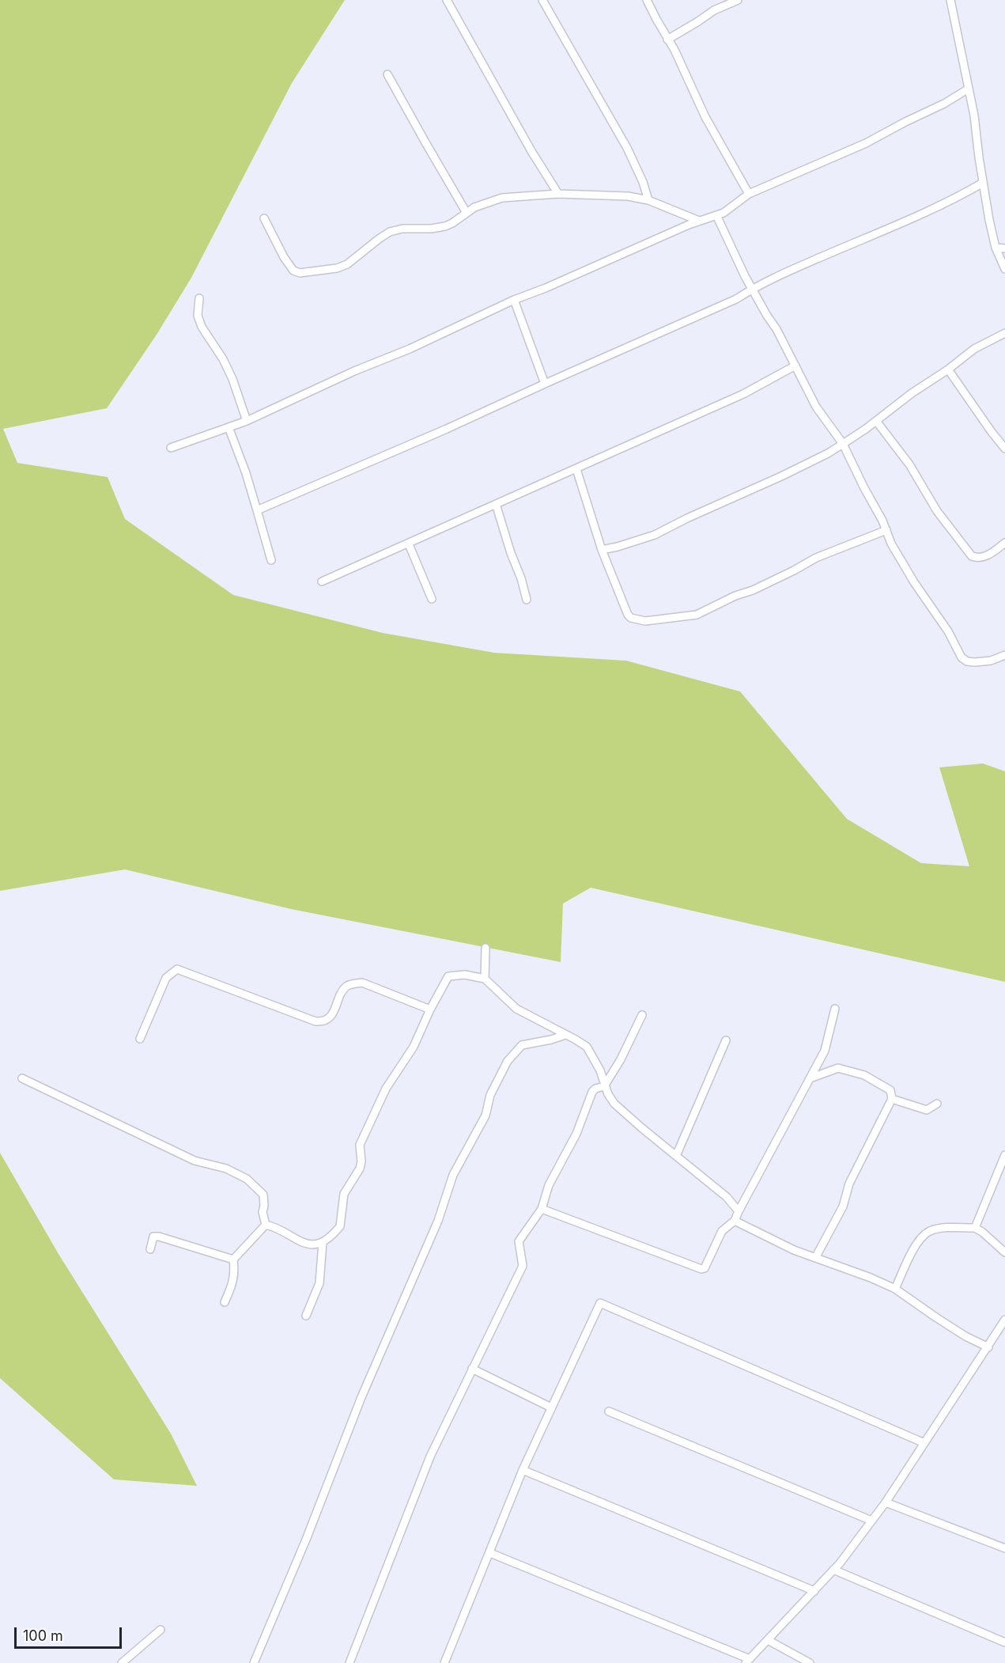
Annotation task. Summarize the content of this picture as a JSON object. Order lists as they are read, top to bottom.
{
  "scale_bar": "100 m"
}
